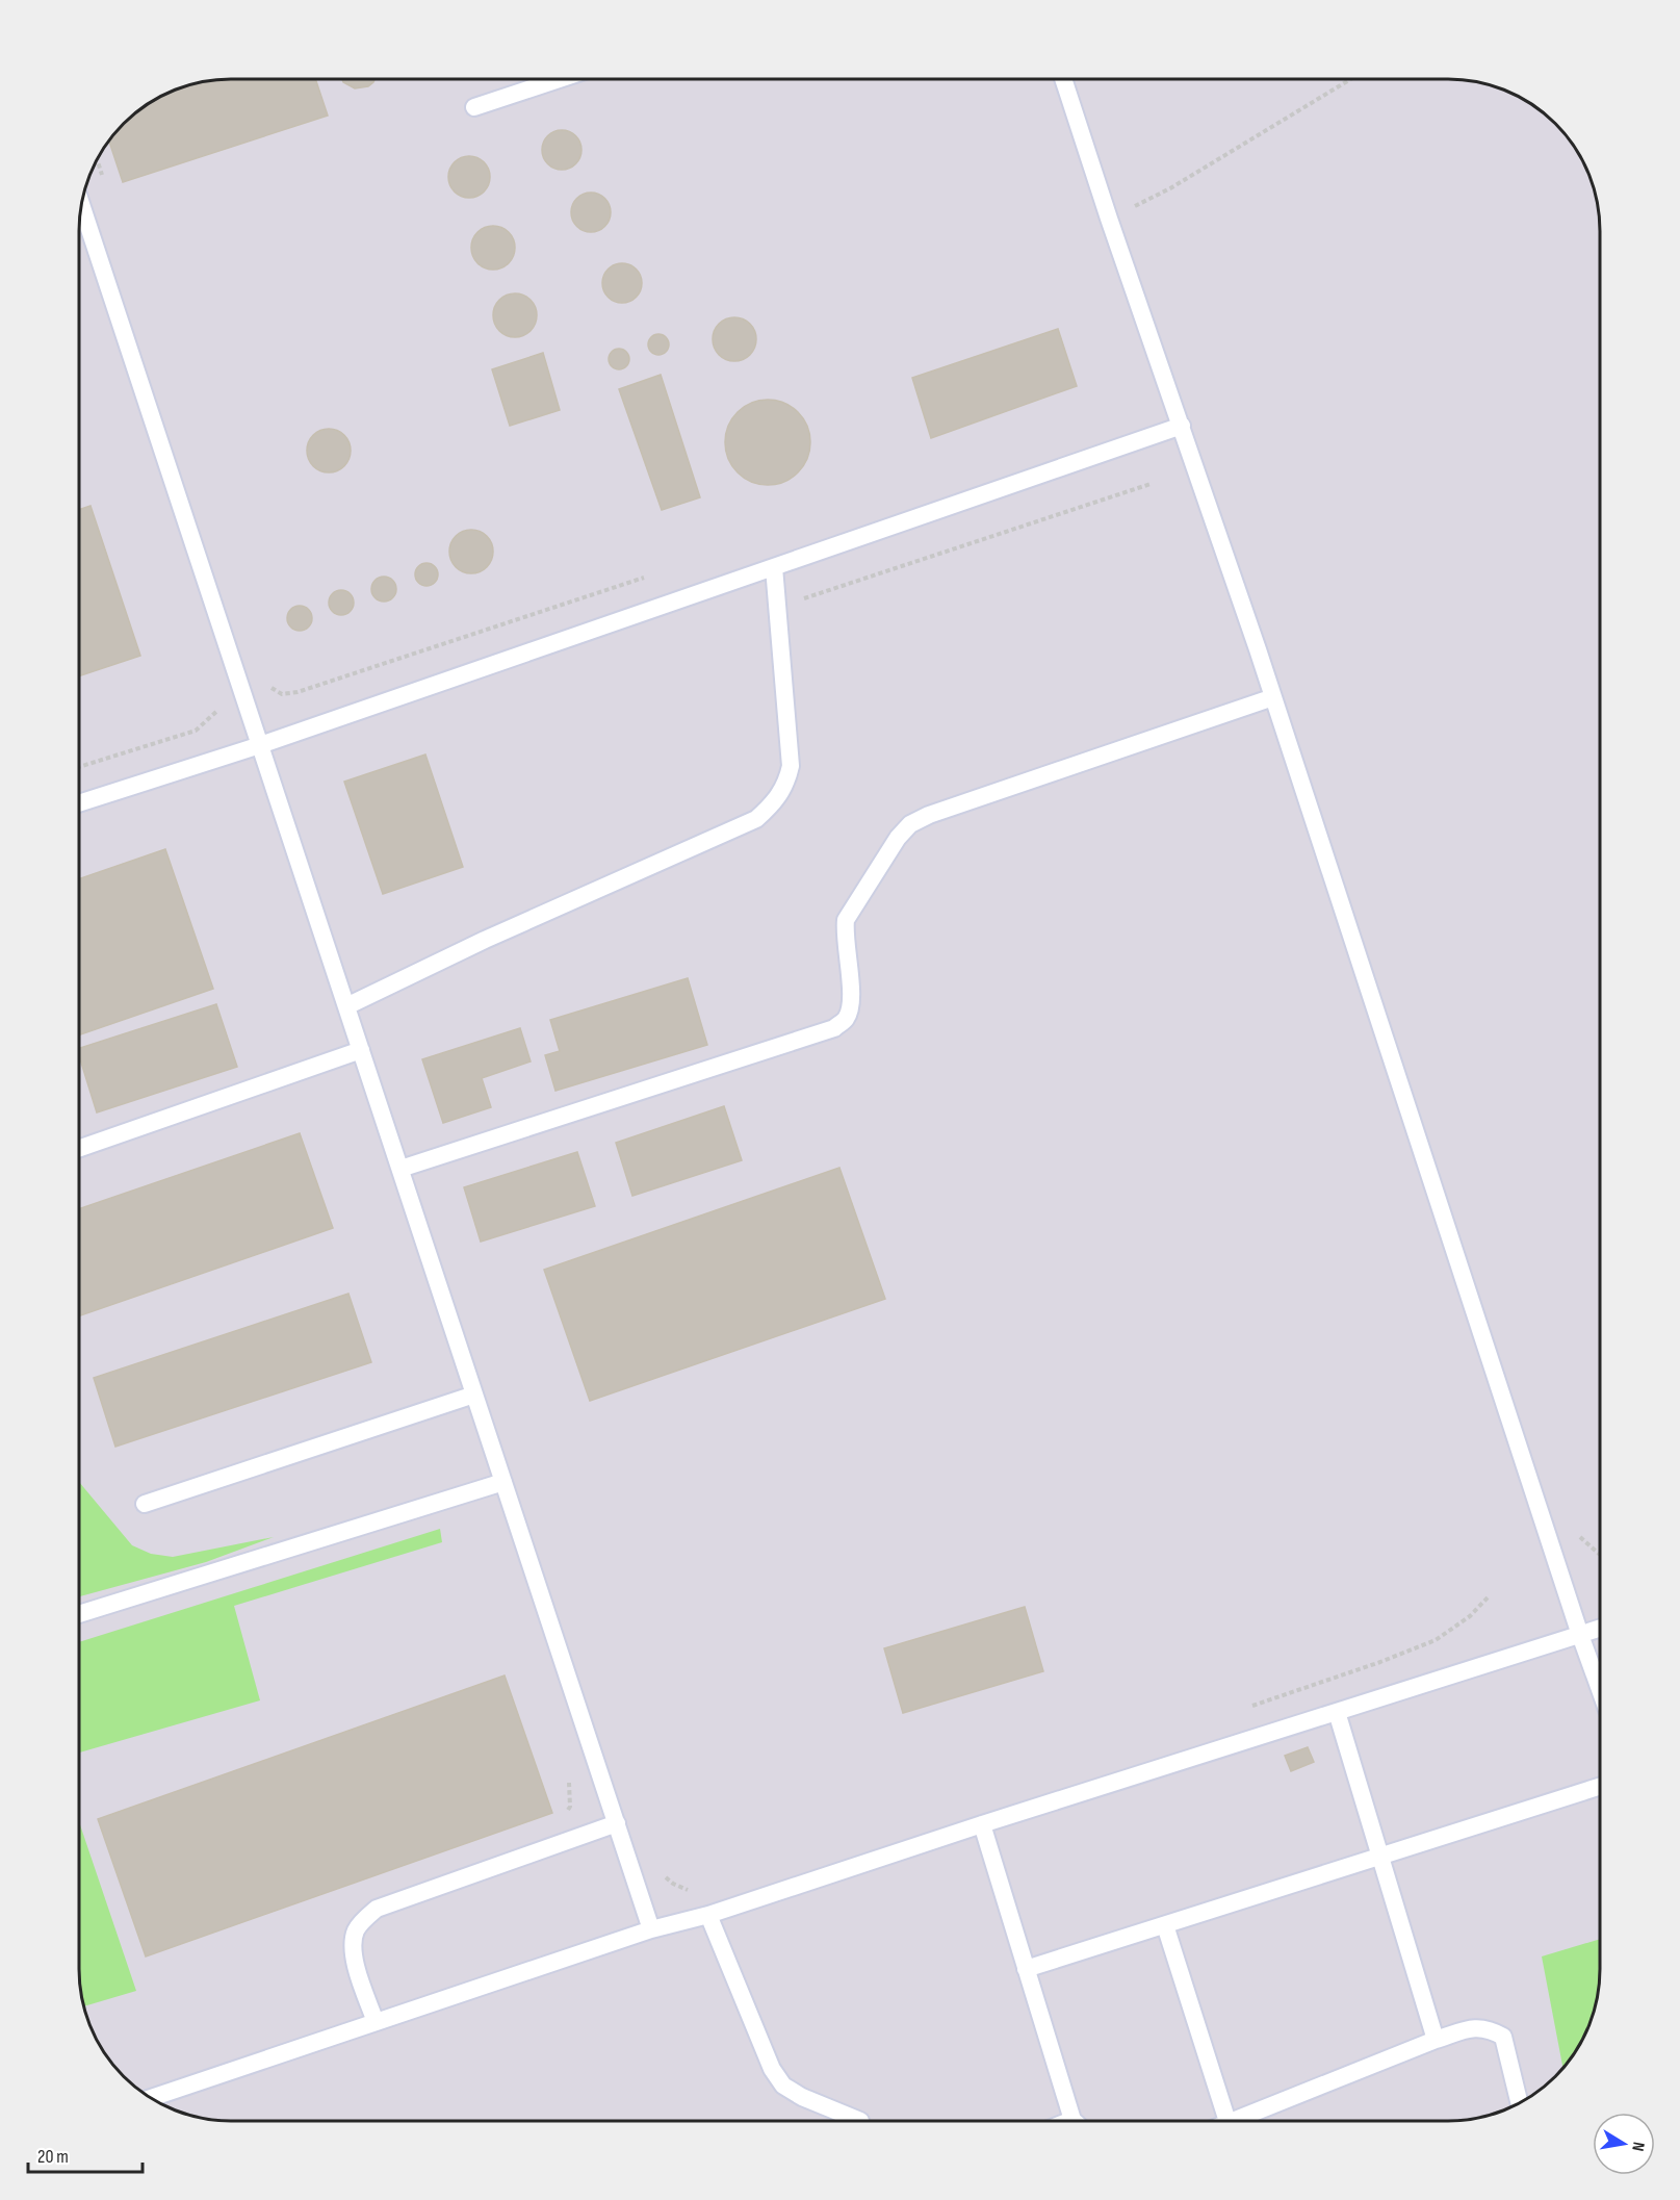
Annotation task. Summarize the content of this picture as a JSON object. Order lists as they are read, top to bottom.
{
  "scale_bar": "20 m",
  "north": "right"
}
